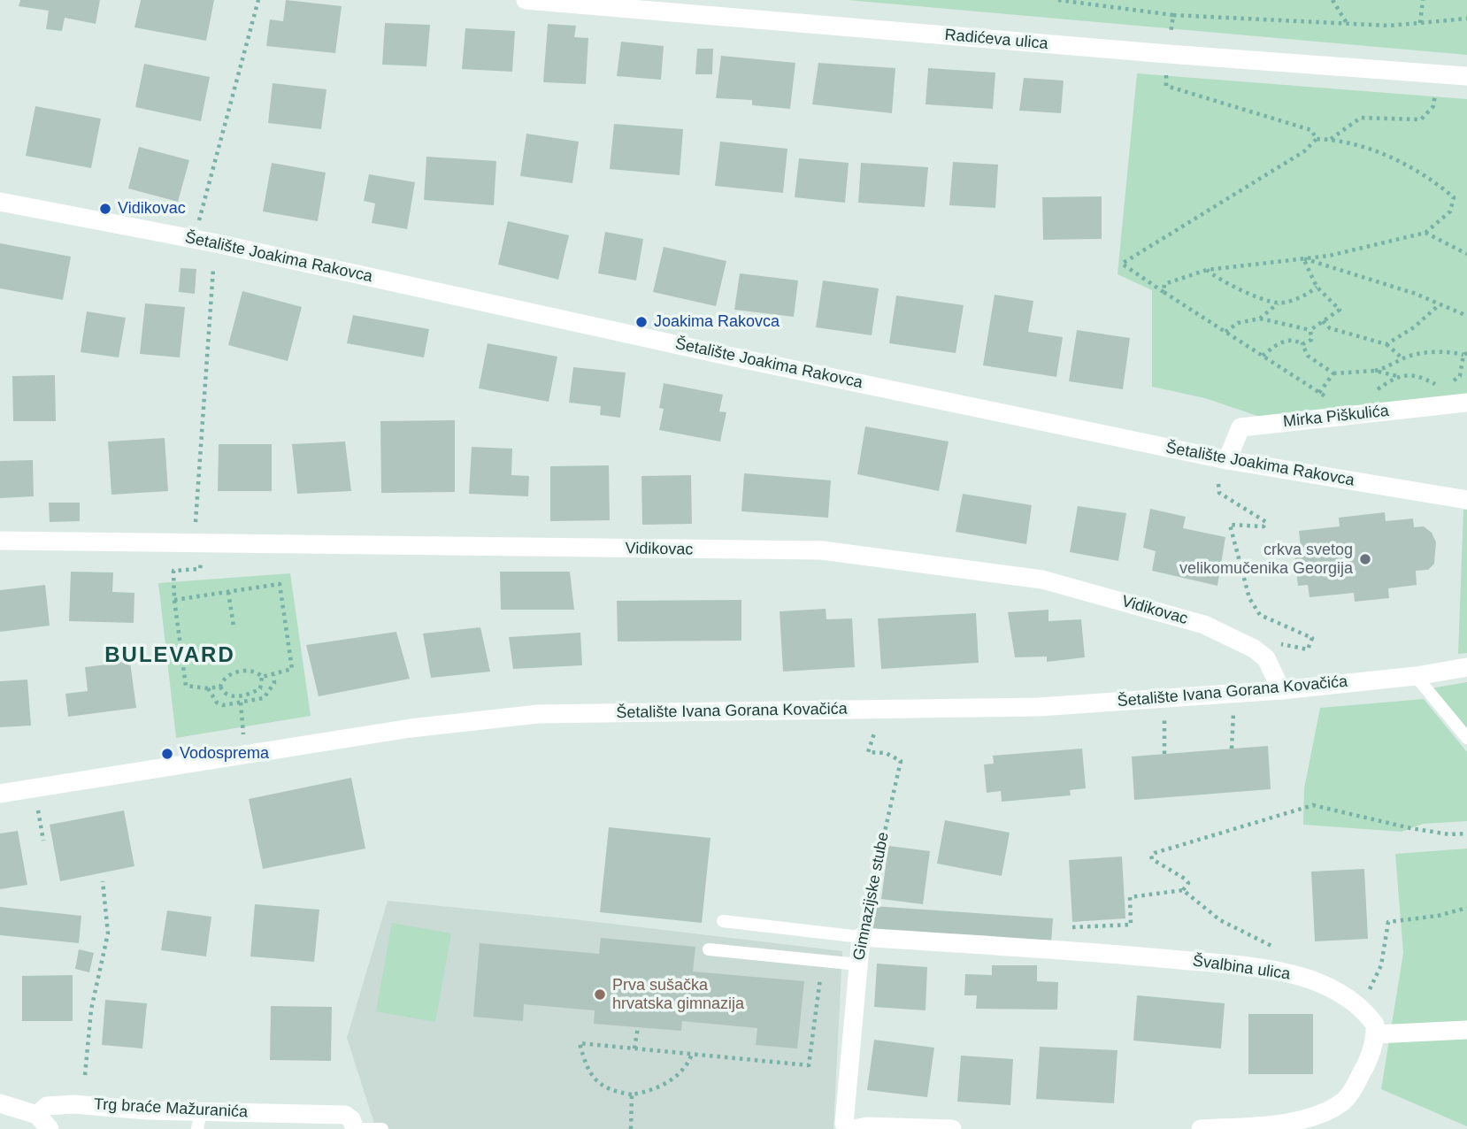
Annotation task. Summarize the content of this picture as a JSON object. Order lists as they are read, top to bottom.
{
  "streets": {
    "street": [
      "Radićeva ulica",
      "Šetalište Joakima Rakovca",
      "Mirka Piškulića",
      "Vidikovac",
      "Šetalište Ivana Gorana Kovačića",
      "Gimnazijske stube",
      "Švalbina ulica",
      "Trg braće Mažuranića"
    ]
  },
  "crossings": [
    ["Šetalište Joakima Rakovca", "Mirka Piškulića"],
    ["Vidikovac", "Šetalište Ivana Gorana Kovačića"],
    ["Gimnazijske stube", "Švalbina ulica"]
  ],
  "districts": ["BULEVARD"],
  "places": [
    "Vidikovac",
    "Joakima Rakovca",
    "crkva svetog velikomučenika Georgija",
    "Vodosprema",
    "Prva sušačka hrvatska gimnazija"
  ]
}
